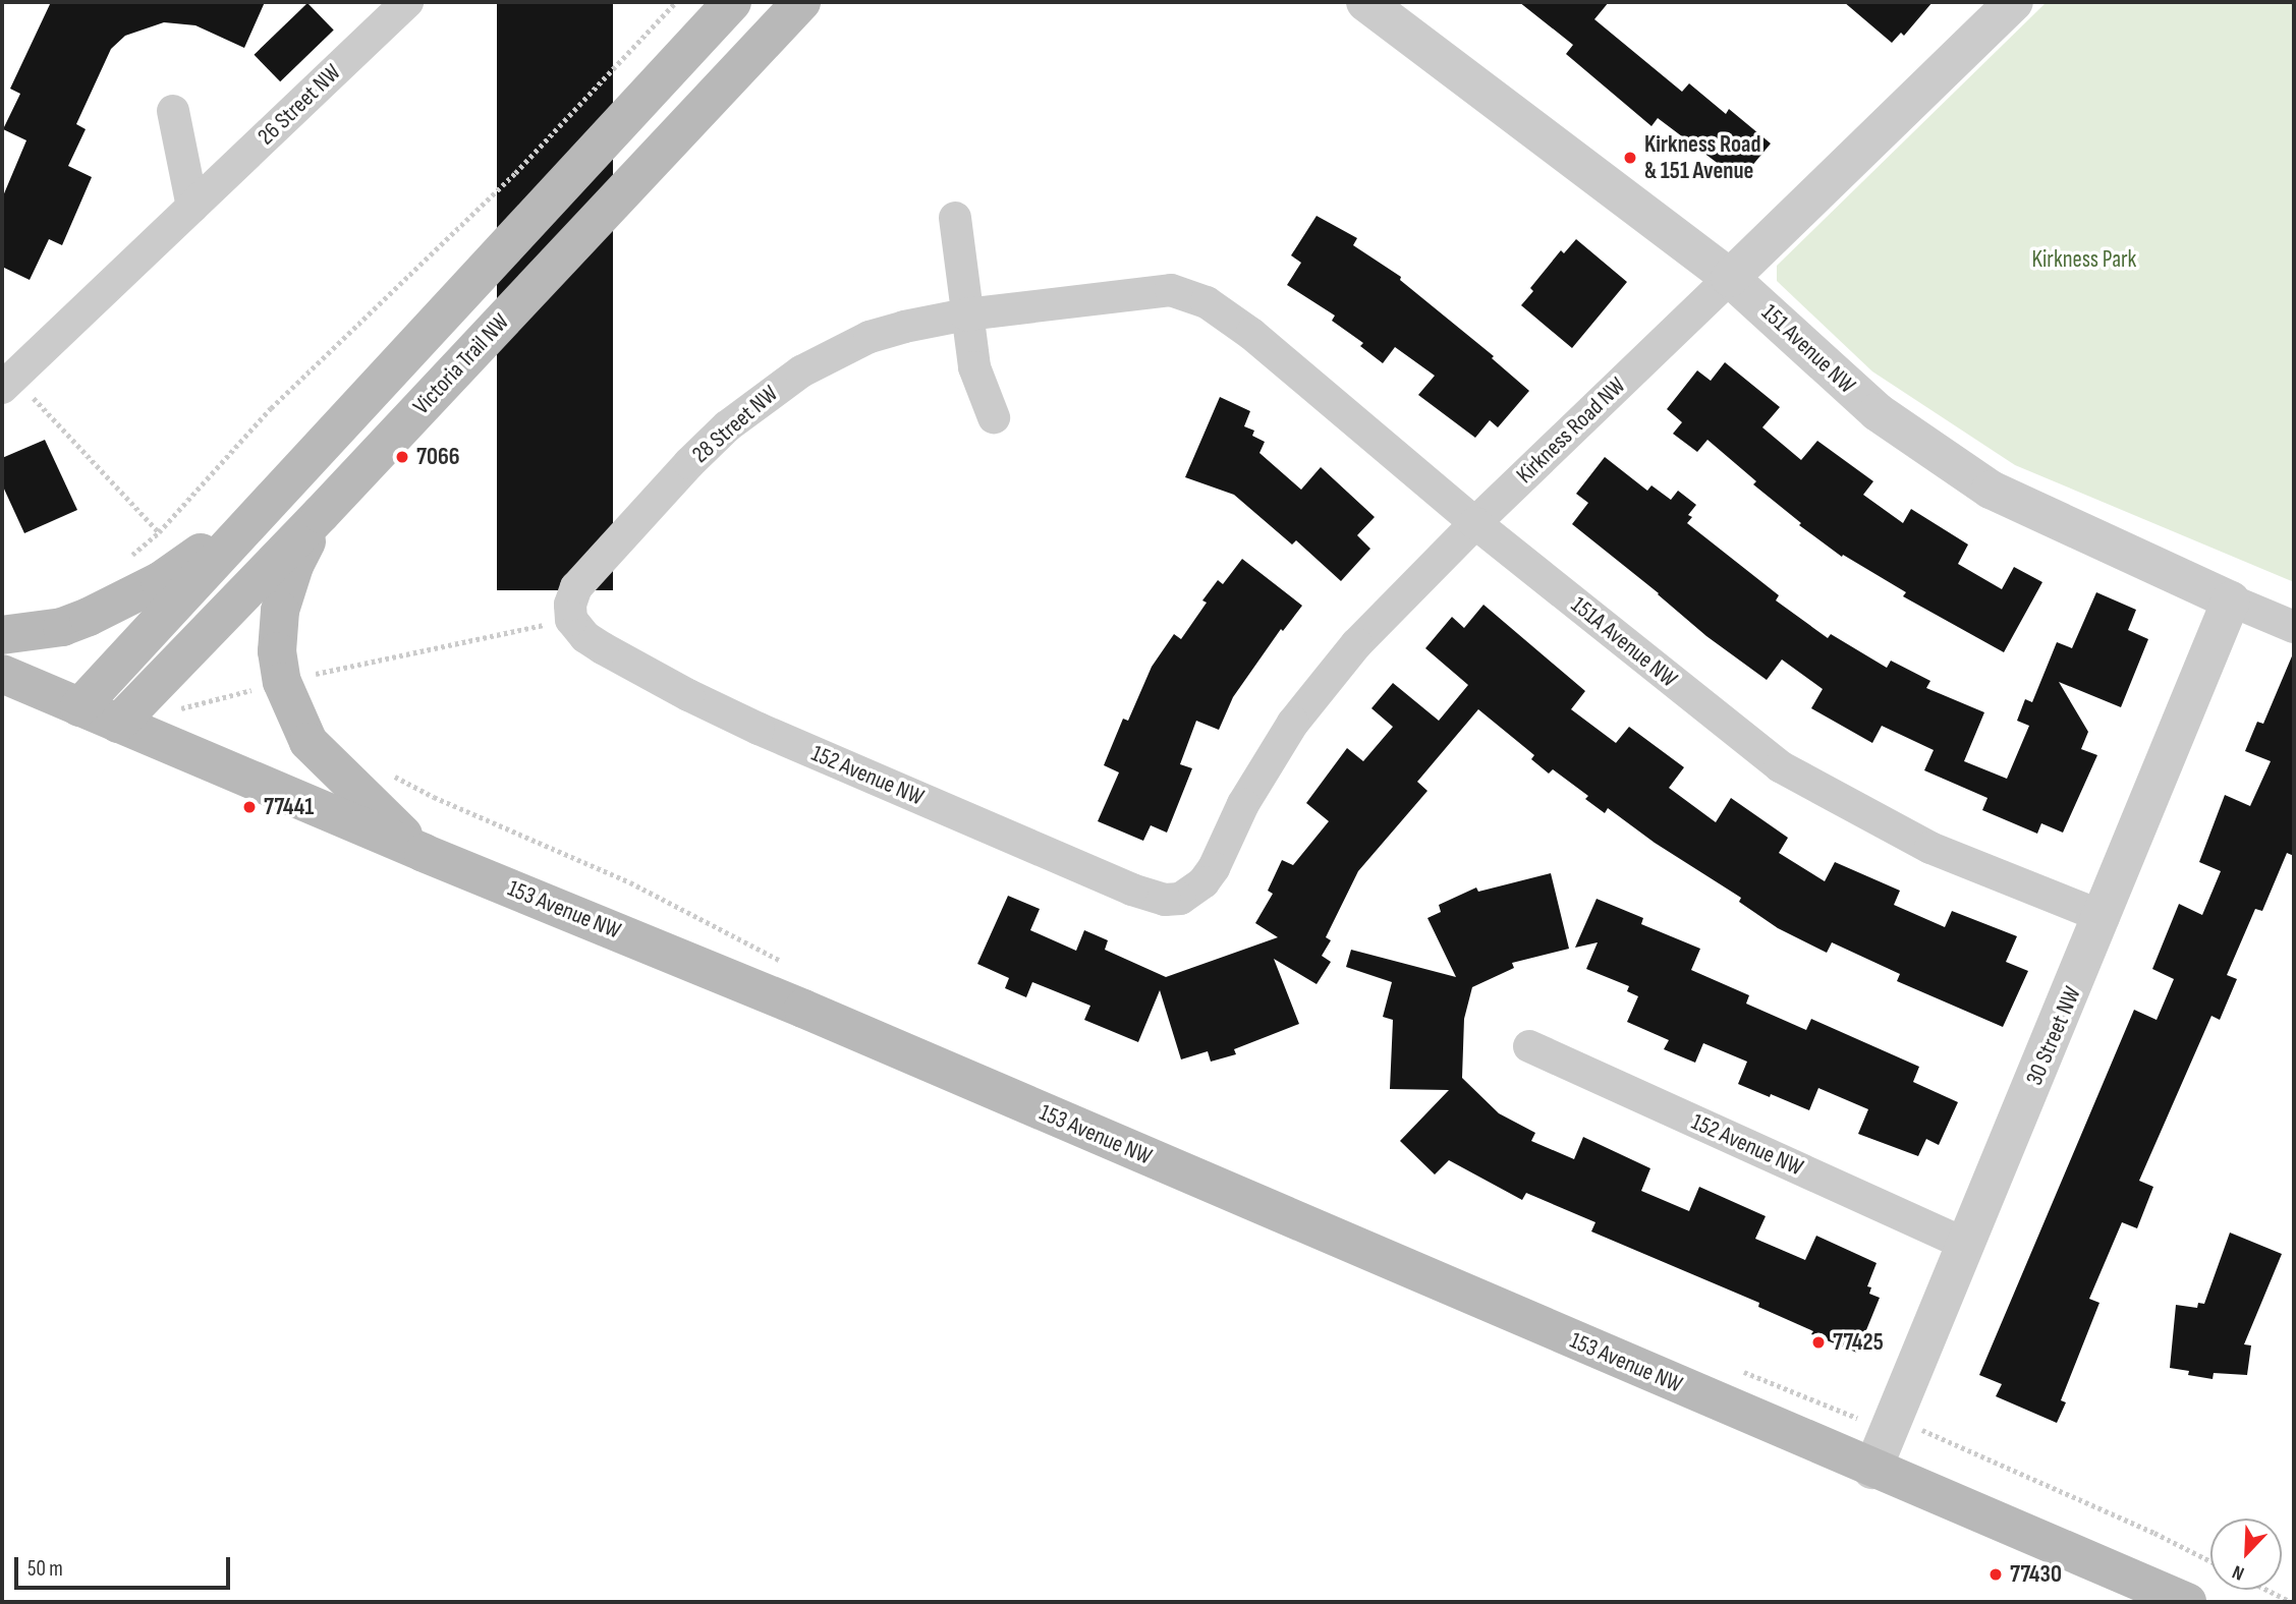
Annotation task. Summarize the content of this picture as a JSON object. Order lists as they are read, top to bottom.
{
  "streets": {
    "main road": ["Victoria Trail NW", "153 Avenue NW"],
    "street": [
      "26 Street NW",
      "151 Avenue NW",
      "28 Street NW",
      "Kirkness Road NW",
      "151A Avenue NW",
      "152 Avenue NW",
      "30 Street NW"
    ]
  },
  "crossings": [
    ["151 Avenue NW", "Kirkness Road NW"],
    ["151 Avenue NW", "30 Street NW"],
    ["Victoria Trail NW", "153 Avenue NW"],
    ["28 Street NW", "151A Avenue NW"],
    ["28 Street NW", "152 Avenue NW"],
    ["Kirkness Road NW", "151A Avenue NW"],
    ["Kirkness Road NW", "152 Avenue NW"],
    ["151A Avenue NW", "30 Street NW"],
    ["152 Avenue NW", "30 Street NW"],
    ["153 Avenue NW", "30 Street NW"]
  ],
  "parks": ["Kirkness Park"],
  "places": [
    "Kirkness Road & 151 Avenue",
    "7066",
    "77441",
    "77425",
    "77430"
  ],
  "scale_bar": "50 m",
  "north": "bottom left"
}
